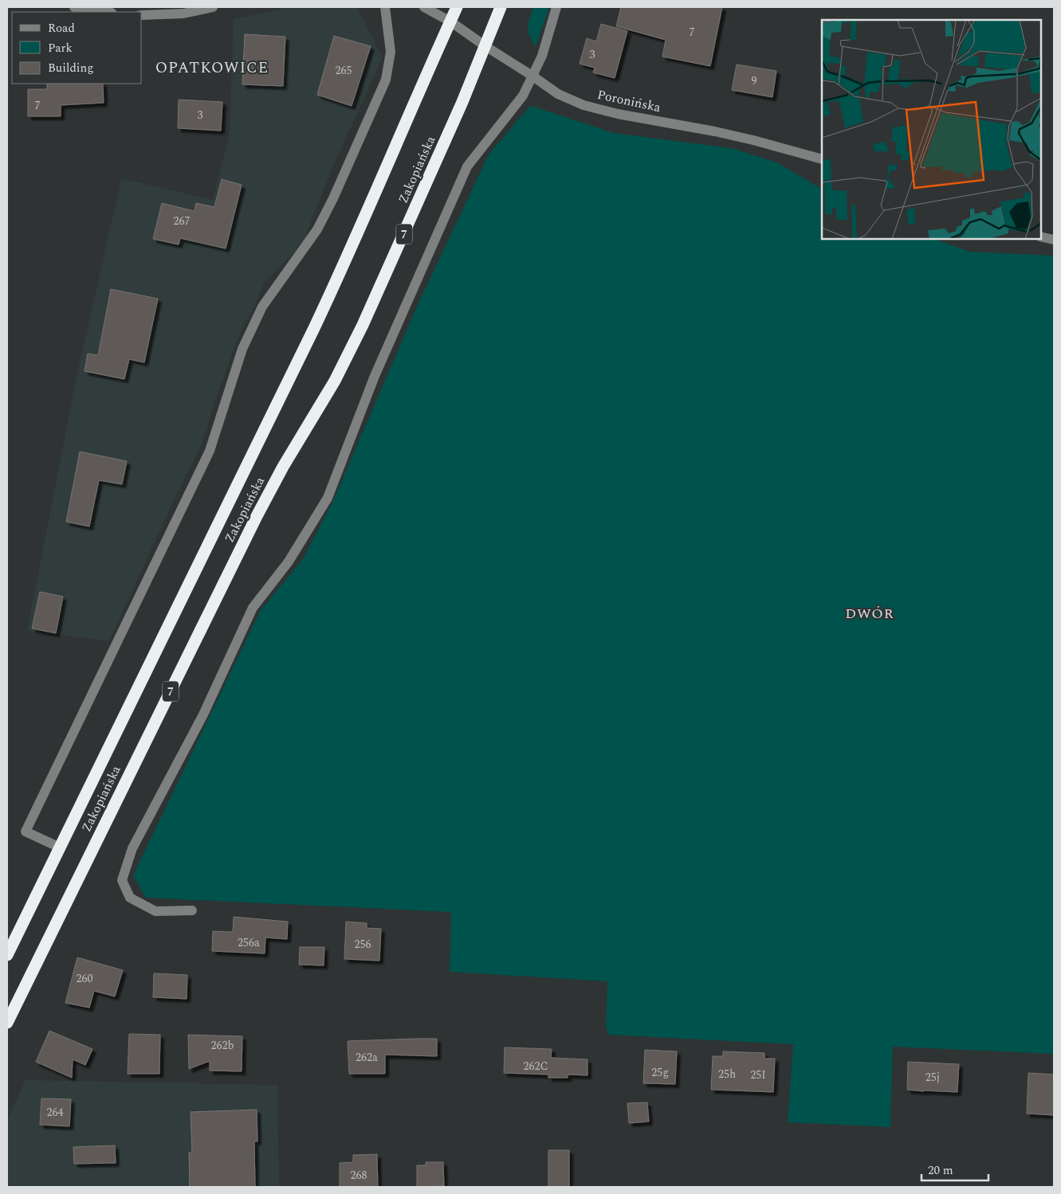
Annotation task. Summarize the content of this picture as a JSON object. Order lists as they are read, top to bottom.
{
  "streets": {
    "highway": ["Zakopiańska", "7"],
    "street": ["Poronińska"]
  },
  "crossings": [
    ["Poronińska", "Zakopiańska"]
  ],
  "districts": ["OPATKOWICE", "DWÓR"],
  "house_numbers": [
    "7",
    "3",
    "265",
    "9",
    "7",
    "3",
    "267",
    "256a",
    "256",
    "260",
    "262b",
    "262a",
    "262C",
    "25g",
    "25h",
    "25I",
    "25j",
    "264",
    "268"
  ],
  "legend": ["Road", "Park", "Building"],
  "scale_bar": "20 m"
}
